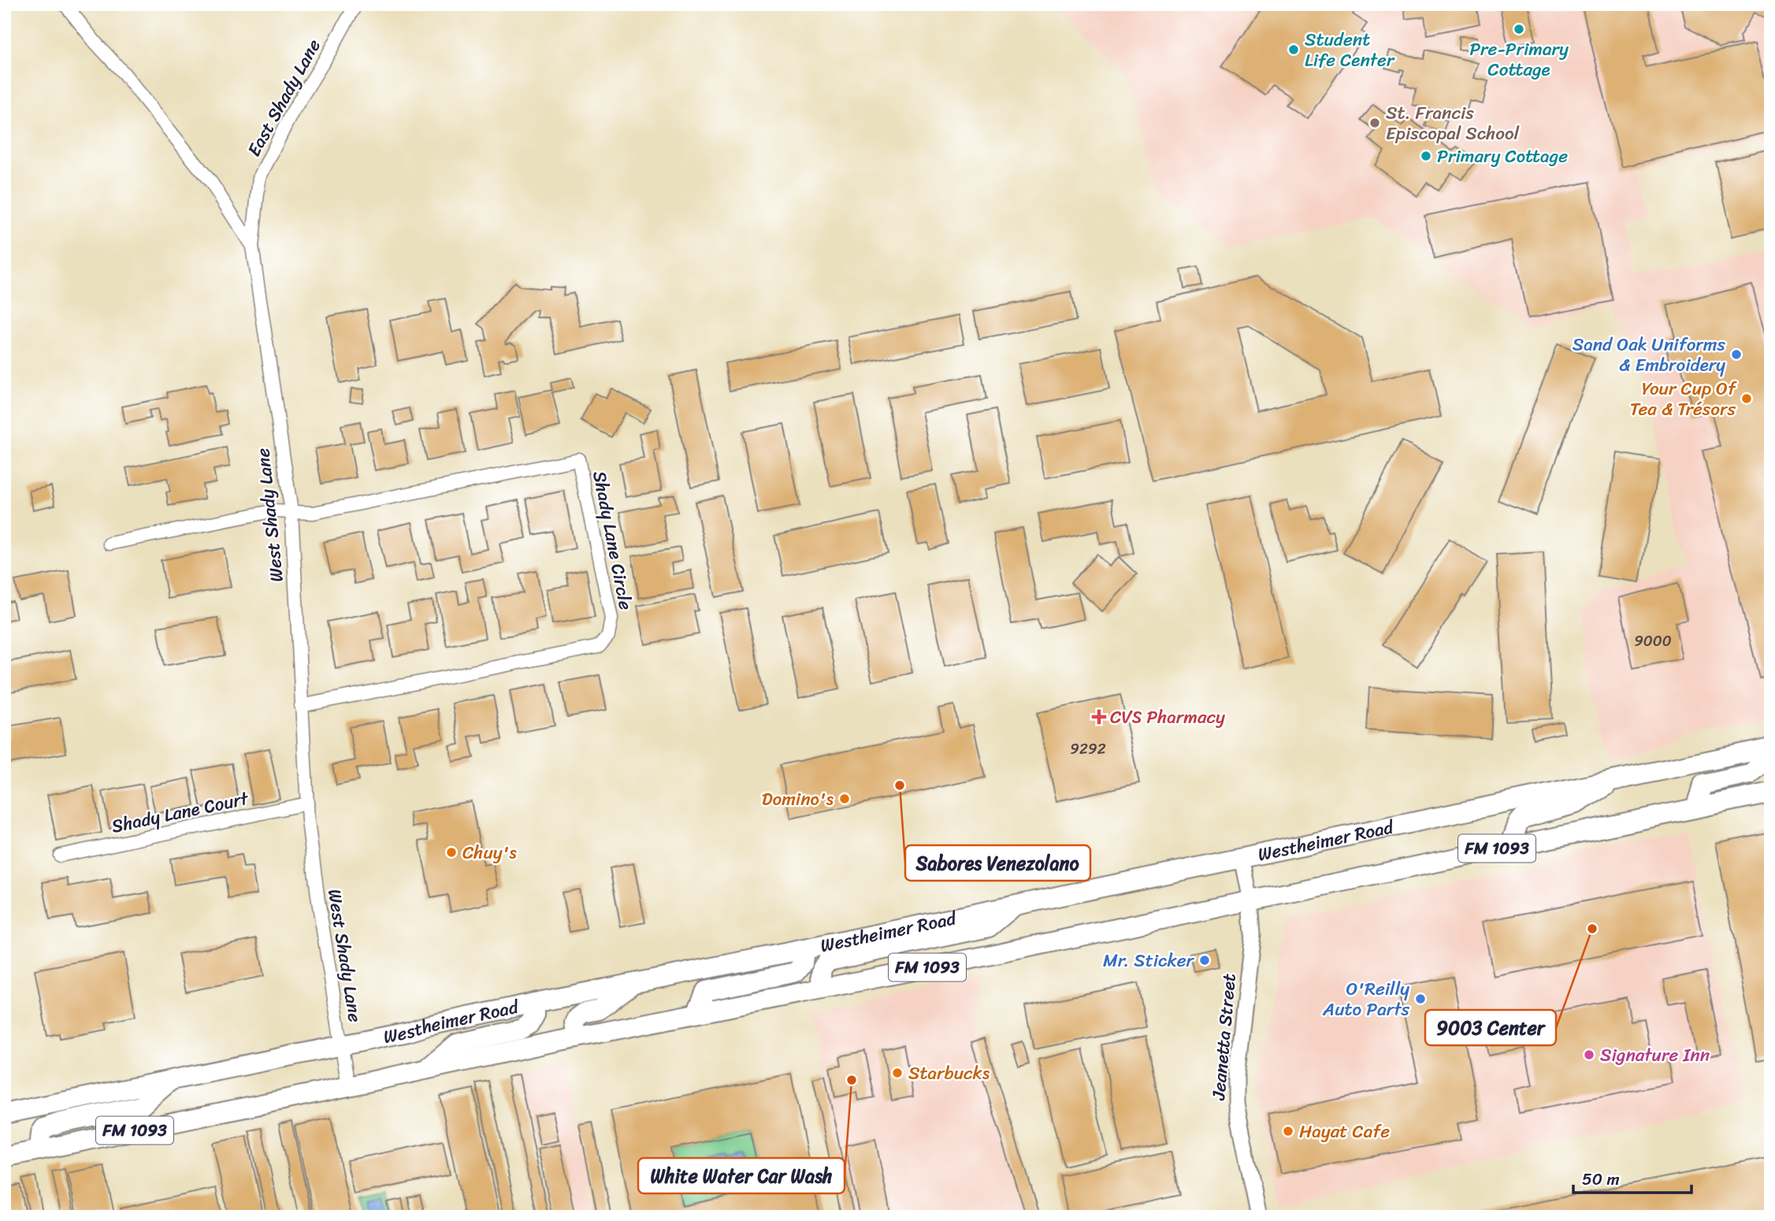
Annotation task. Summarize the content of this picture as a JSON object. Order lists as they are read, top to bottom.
{
  "streets": {
    "main road": ["Westheimer Road", "FM 1093"],
    "street": [
      "East Shady Lane",
      "West Shady Lane",
      "Shady Lane Circle",
      "Shady Lane Court",
      "Jeanetta Street"
    ]
  },
  "crossings": [
    ["East Shady Lane", "West Shady Lane"],
    ["West Shady Lane", "Shady Lane Circle"],
    ["West Shady Lane", "Shady Lane Court"],
    ["West Shady Lane", "Westheimer Road"],
    ["West Shady Lane", "FM 1093"],
    ["Westheimer Road", "Jeanetta Street"],
    ["FM 1093", "Jeanetta Street"]
  ],
  "places": {
    "other": [
      "Pre-Primary Cottage",
      "Student Life Center",
      "St. Francis Episcopal School",
      "Primary Cottage",
      "Sand Oak Uniforms & Embroidery",
      "Your Cup Of Tea & Trésors",
      "Sabores Venezolano",
      "Domino's",
      "Chuy's",
      "9003 Center",
      "Mr. Sticker",
      "O'Reilly Auto Parts",
      "Signature Inn",
      "Starbucks",
      "White Water Car Wash",
      "Hayat Cafe"
    ],
    "health": ["CVS Pharmacy"]
  },
  "house_numbers": ["9000", "9292"],
  "scale_bar": "50 m"
}
